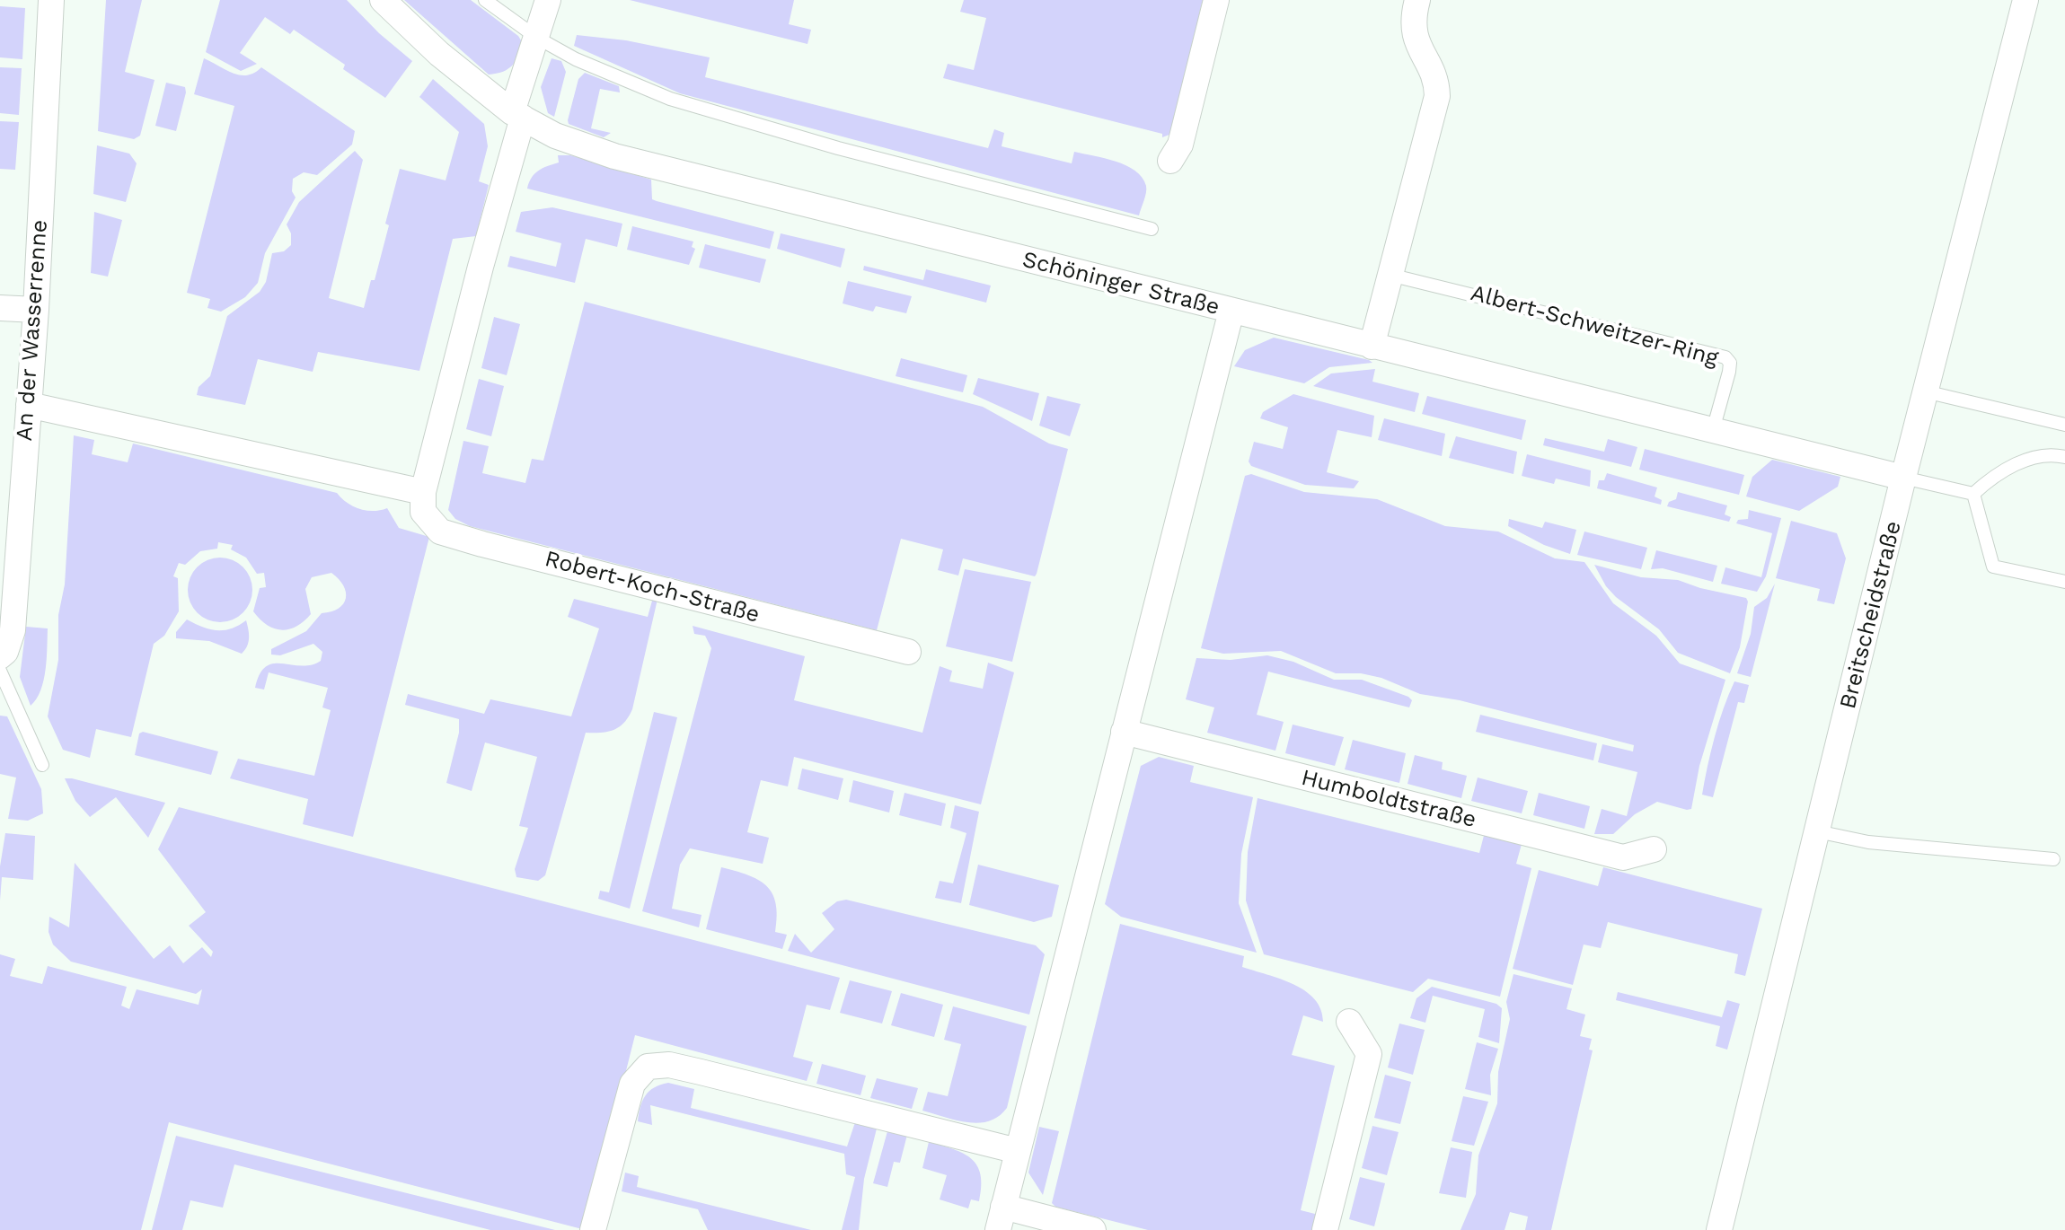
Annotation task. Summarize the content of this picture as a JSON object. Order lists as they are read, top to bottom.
{
  "streets": {
    "street": [
      "Schöninger Straße",
      "An der Wasserrenne",
      "Robert-Koch-Straße",
      "Breitscheidstraße",
      "Humboldtstraße"
    ],
    "lane": ["Albert-Schweitzer-Ring"]
  },
  "crossings": [
    ["Schöninger Straße", "Albert-Schweitzer-Ring"],
    ["Schöninger Straße", "Breitscheidstraße"]
  ]
}
